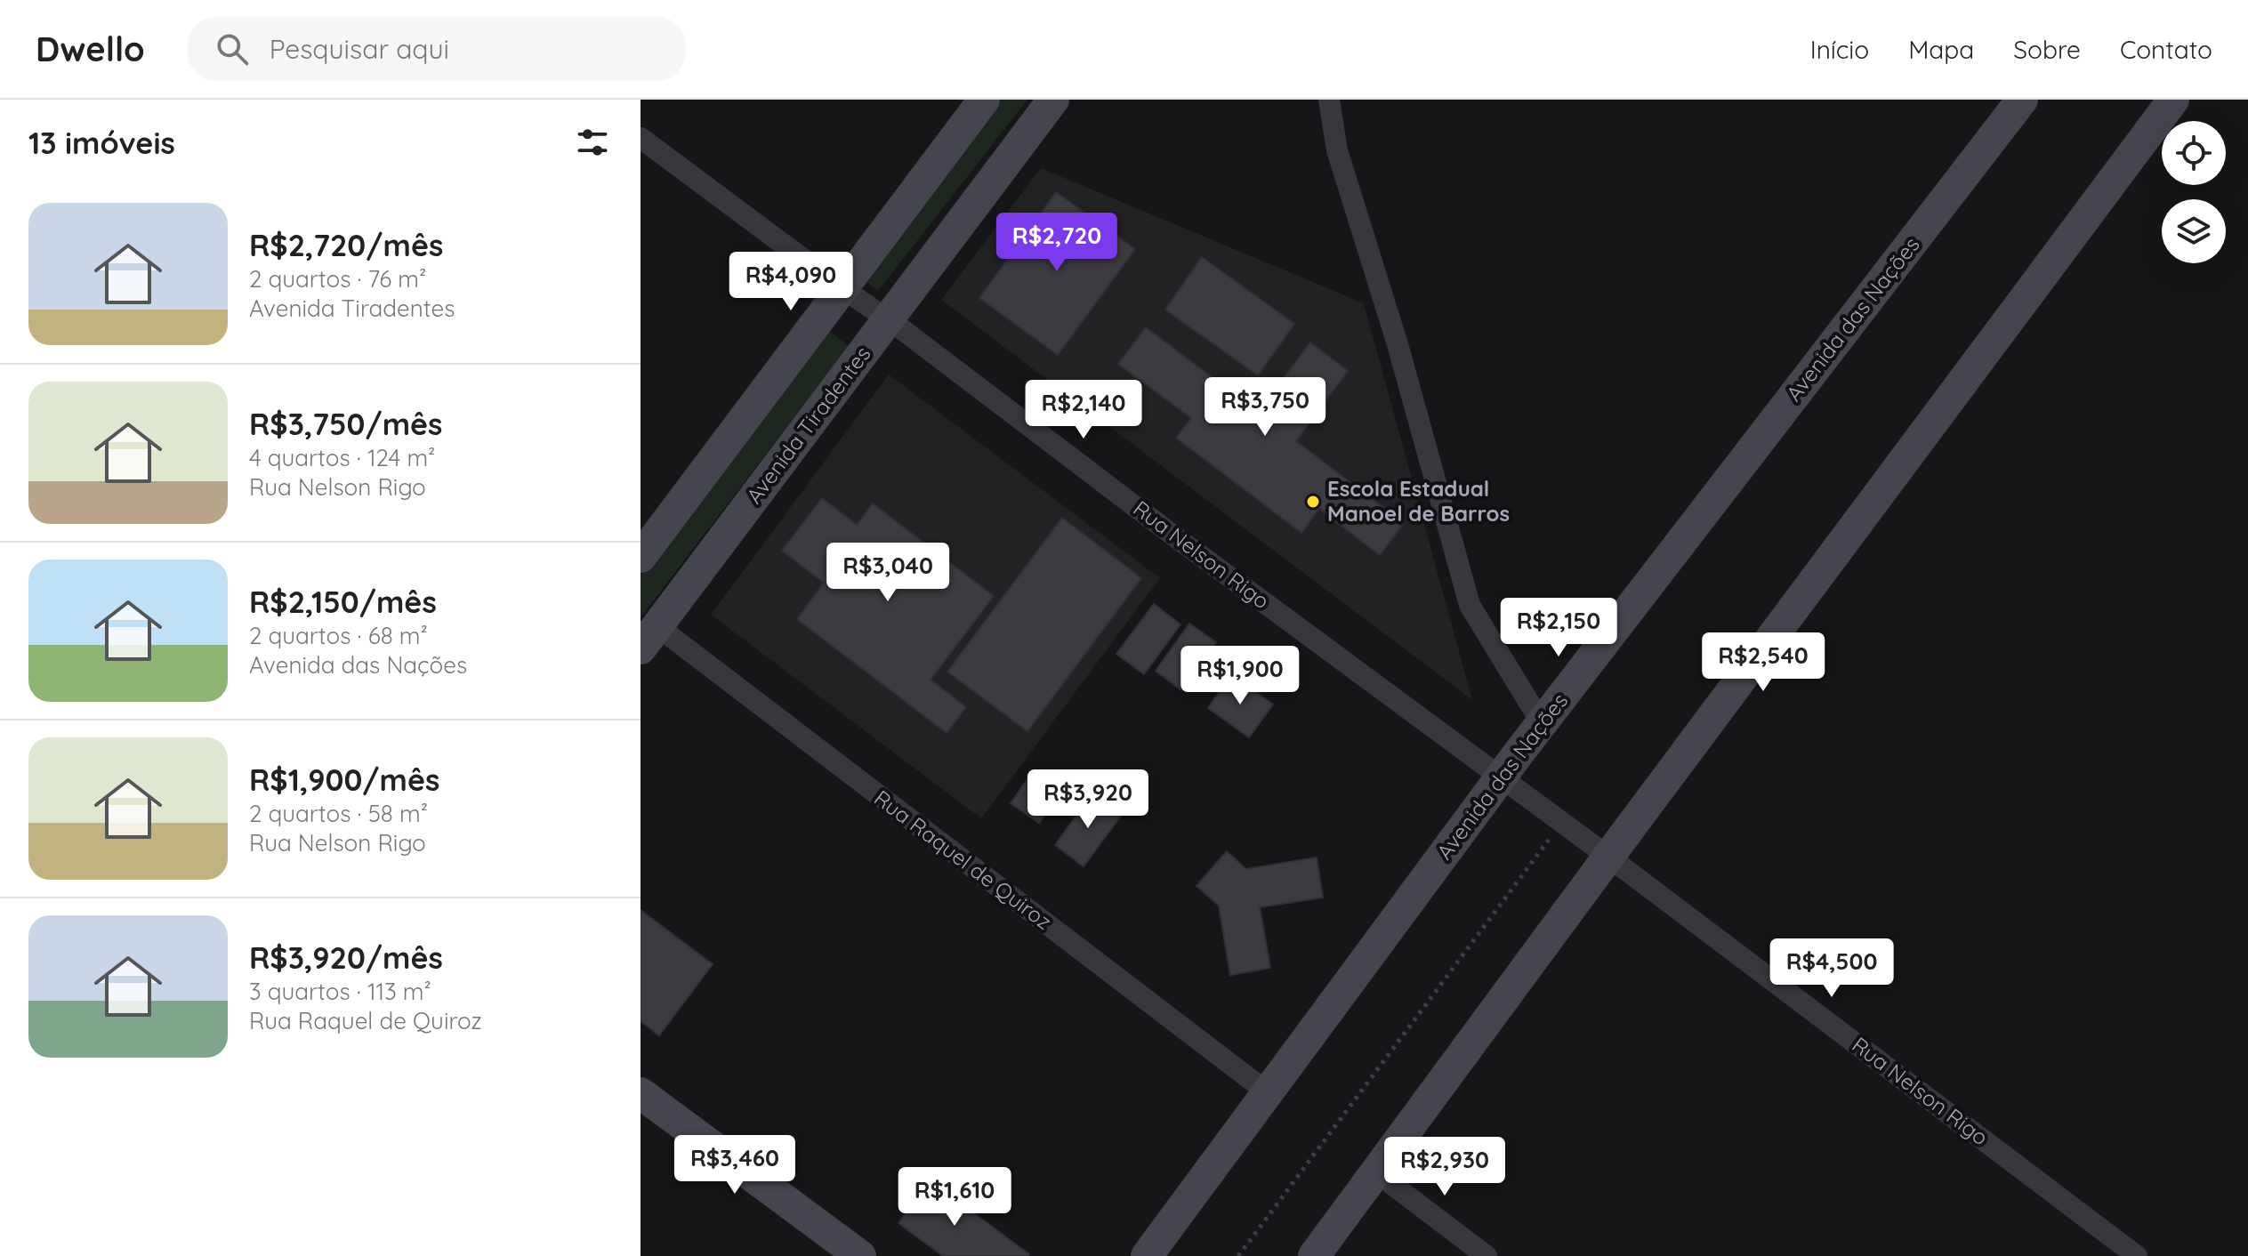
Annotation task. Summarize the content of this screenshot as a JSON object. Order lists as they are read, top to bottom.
{
  "streets": {
    "main road": ["Avenida das Nações", "Avenida Tiradentes"],
    "street": ["Rua Nelson Rigo", "Rua Raquel de Quiroz"]
  },
  "crossings": [
    ["Avenida das Nações", "Rua Nelson Rigo"],
    ["Avenida das Nações", "Rua Raquel de Quiroz"],
    ["Avenida Tiradentes", "Rua Nelson Rigo"],
    ["Avenida Tiradentes", "Rua Raquel de Quiroz"]
  ],
  "places": ["Escola Estadual Manoel de Barros"],
  "page": {
    "header": "Dwello",
    "search": "Pesquisar aqui",
    "nav": [
      "Início",
      "Mapa",
      "Sobre",
      "Contato"
    ],
    "heading": "13 imóveis",
    "list": [
      {
        "name": "R$2,720/mês",
        "note": "2 quartos · 76 m² · Avenida Tiradentes"
      },
      {
        "name": "R$3,750/mês",
        "note": "4 quartos · 124 m² · Rua Nelson Rigo"
      },
      {
        "name": "R$2,150/mês",
        "note": "2 quartos · 68 m² · Avenida das Nações"
      },
      {
        "name": "R$1,900/mês",
        "note": "2 quartos · 58 m² · Rua Nelson Rigo"
      },
      {
        "name": "R$3,920/mês",
        "note": "3 quartos · 113 m² · Rua Raquel de Quiroz"
      }
    ],
    "price": [
      "R$2,720",
      "R$4,090",
      "R$3,750",
      "R$2,140",
      "R$3,040",
      "R$2,150",
      "R$2,540",
      "R$1,900",
      "R$3,920",
      "R$4,500",
      "R$3,460",
      "R$2,930",
      "R$1,610"
    ]
  }
}
